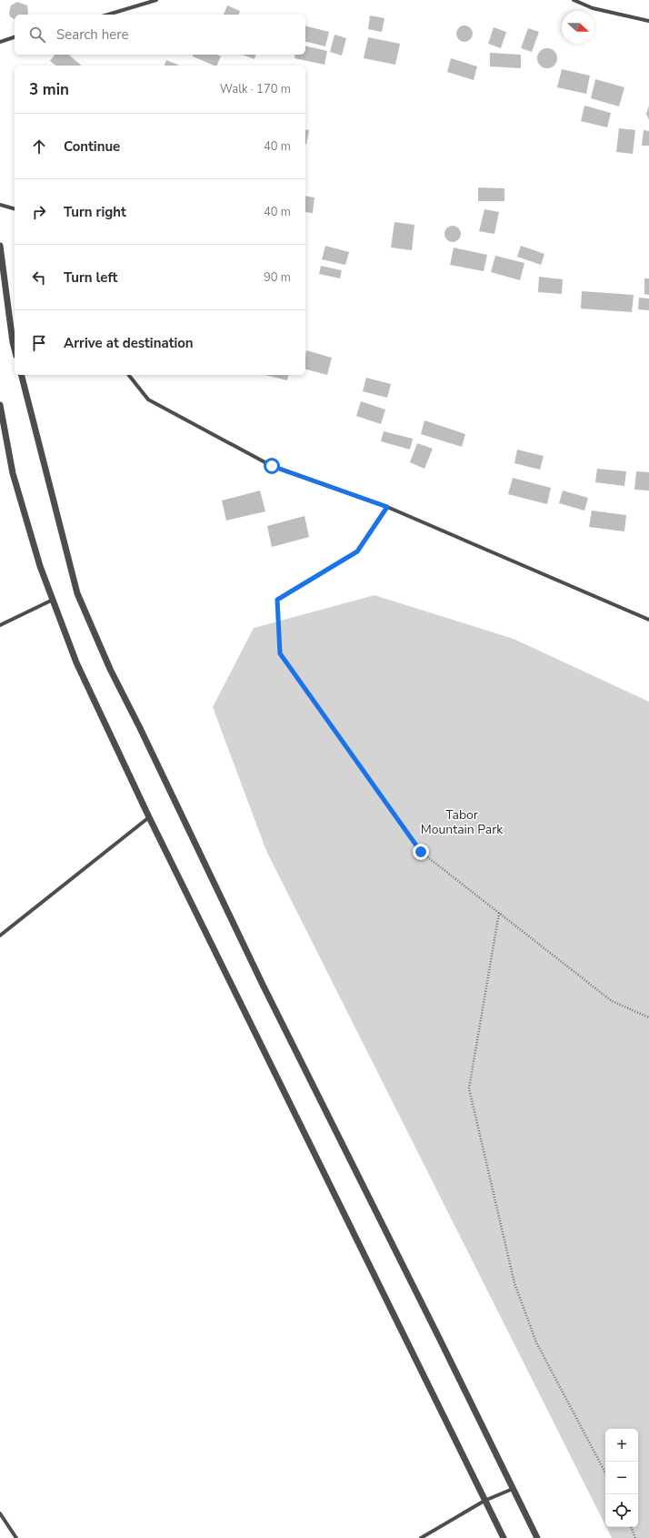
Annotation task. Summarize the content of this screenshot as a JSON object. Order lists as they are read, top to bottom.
{
  "parks": ["Tabor Mountain Park"],
  "north": "right",
  "page": {
    "search": "Search here",
    "heading": ["3 min", "Walk · 170 m"],
    "list": [
      ["Continue", "40 m"],
      ["Turn right", "40 m"],
      ["Turn left", "90 m"],
      "Arrive at destination"
    ],
    "map_buttons": ["+", "−"]
  }
}
